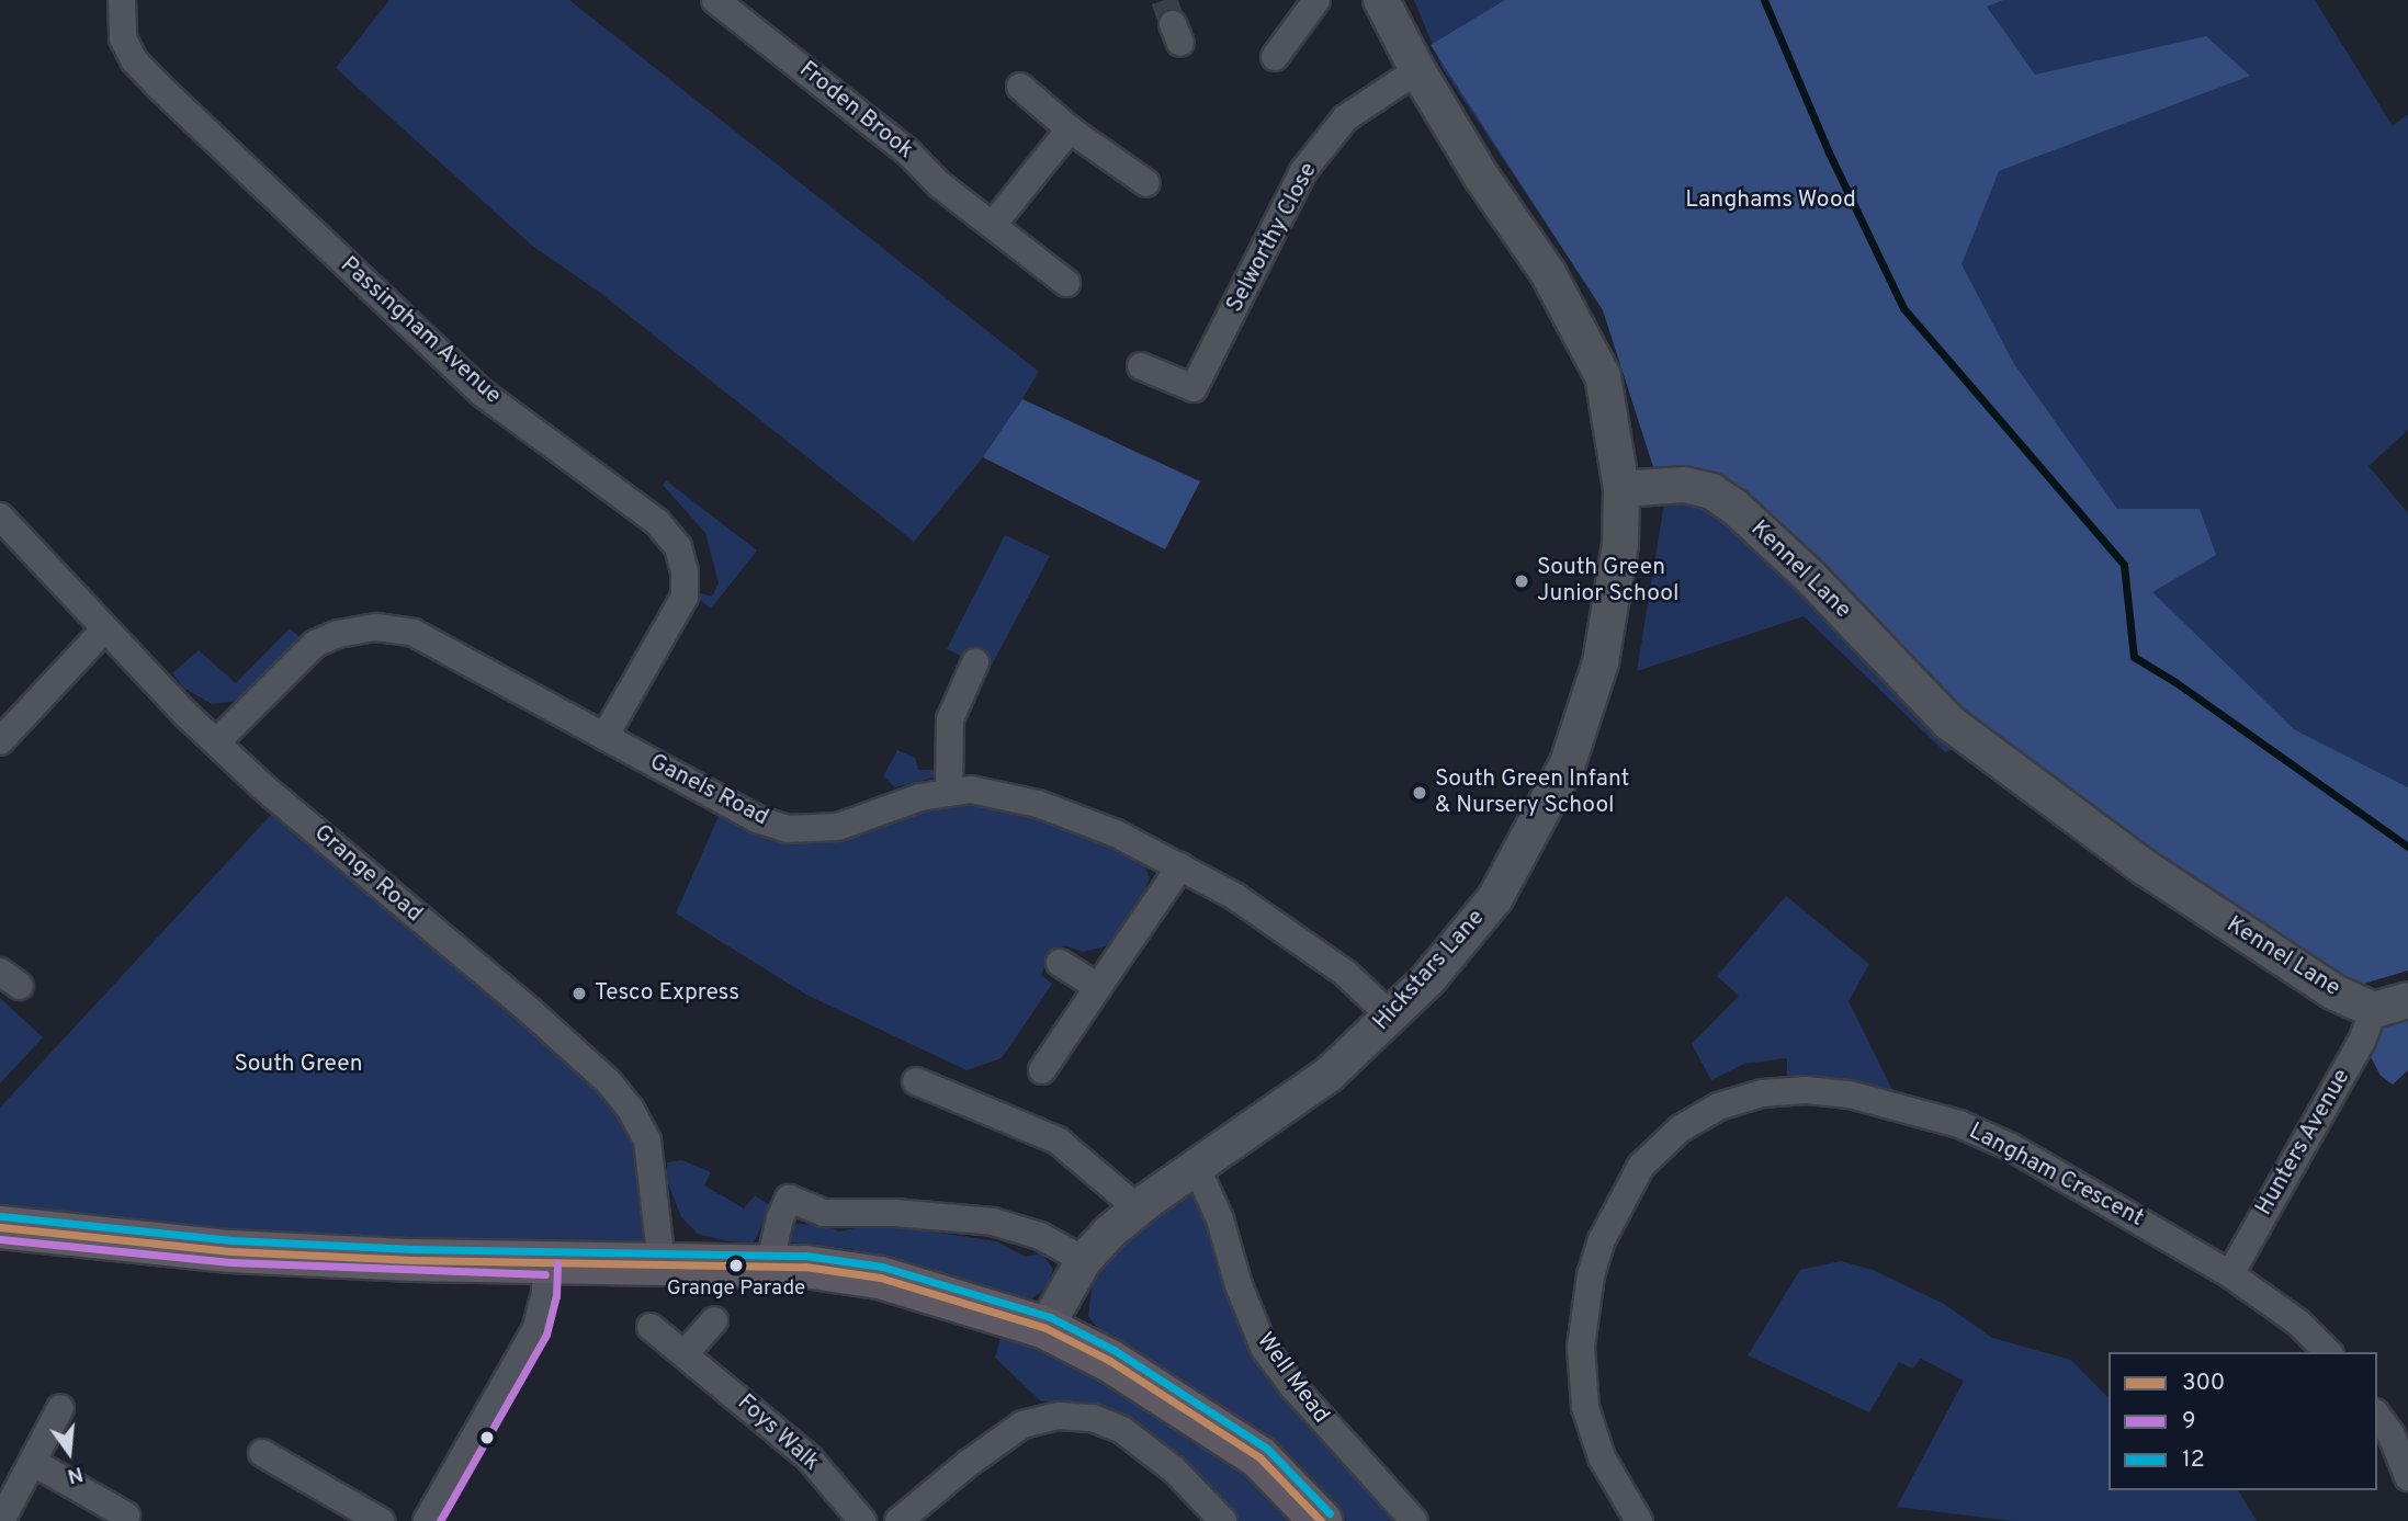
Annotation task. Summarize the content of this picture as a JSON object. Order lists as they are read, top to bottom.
{
  "streets": {
    "street": [
      "Froden Brook",
      "Selworthy Close",
      "Passingham Avenue",
      "Kennel Lane",
      "Ganels Road",
      "Grange Road",
      "Hickstars Lane",
      "Hunters Avenue",
      "Langham Crescent",
      "Well Mead",
      "Foys Walk"
    ]
  },
  "crossings": [
    ["Passingham Avenue", "Ganels Road"],
    ["Kennel Lane", "Hickstars Lane"],
    ["Kennel Lane", "Hunters Avenue"],
    ["Ganels Road", "Grange Road"],
    ["Ganels Road", "Hickstars Lane"],
    ["Hickstars Lane", "Well Mead"],
    ["Hunters Avenue", "Langham Crescent"]
  ],
  "parks": ["Langhams Wood", "South Green"],
  "places": [
    "South Green Junior School",
    "South Green Infant & Nursery School",
    "Tesco Express",
    "Grange Parade"
  ],
  "lines": ["transit line 12", "transit line 300", "transit line 9"],
  "legend": ["300", "9", "12"],
  "north": "bottom"
}
